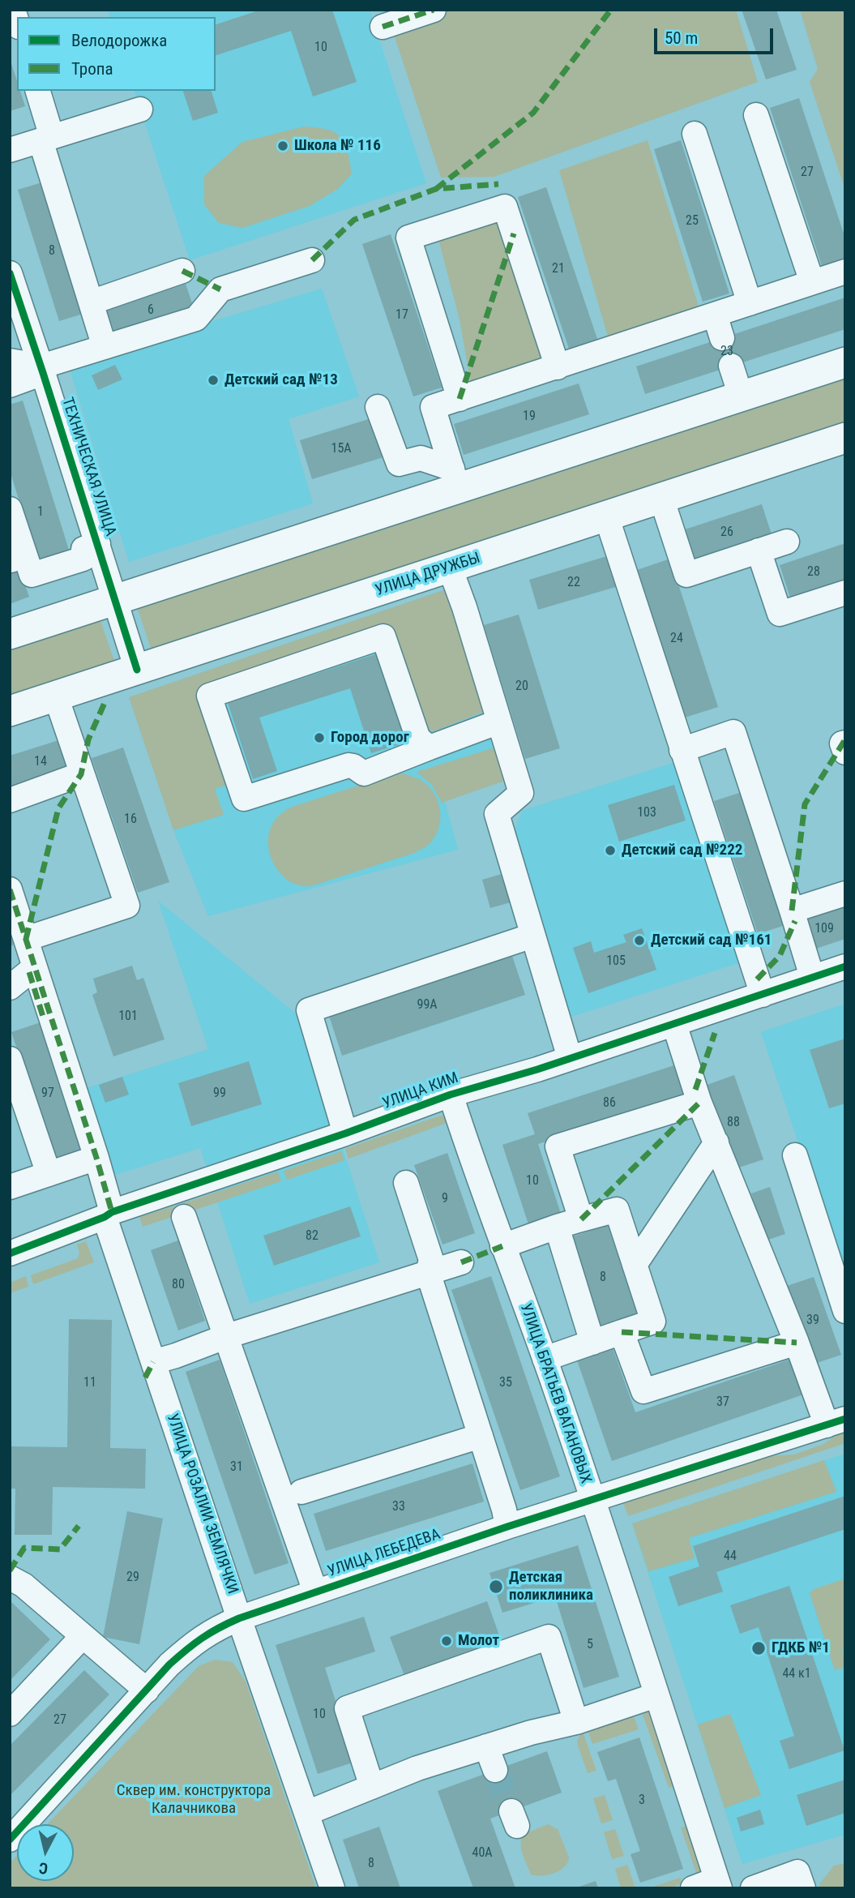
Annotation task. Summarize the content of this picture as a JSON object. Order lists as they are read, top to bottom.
{
  "streets": {
    "main road": ["УЛИЦА ДРУЖБЫ"],
    "street": [
      "ТЕХНИЧЕСКАЯ УЛИЦА",
      "УЛИЦА КИМ",
      "УЛИЦА БРАТЬЕВ ВАГАНОВЫХ",
      "УЛИЦА РОЗАЛИИ ЗЕМЛЯЧКИ",
      "УЛИЦА ЛЕБЕДЕВА"
    ]
  },
  "crossings": [
    ["ТЕХНИЧЕСКАЯ УЛИЦА", "УЛИЦА ДРУЖБЫ"],
    ["УЛИЦА КИМ", "УЛИЦА БРАТЬЕВ ВАГАНОВЫХ"],
    ["УЛИЦА КИМ", "УЛИЦА РОЗАЛИИ ЗЕМЛЯЧКИ"],
    ["УЛИЦА БРАТЬЕВ ВАГАНОВЫХ", "УЛИЦА ЛЕБЕДЕВА"],
    ["УЛИЦА РОЗАЛИИ ЗЕМЛЯЧКИ", "УЛИЦА ЛЕБЕДЕВА"]
  ],
  "parks": ["Сквер им. конструктора Калачникова"],
  "places": [
    "Школа № 116",
    "Детский сад №13",
    "Город дорог",
    "Детский сад №222",
    "Детский сад №161",
    "Детская поликлиника",
    "Молот",
    "ГДКБ №1"
  ],
  "house_numbers": [
    "10",
    "27",
    "25",
    "8",
    "21",
    "6",
    "17",
    "23",
    "19",
    "15А",
    "1",
    "26",
    "28",
    "22",
    "24",
    "20",
    "14",
    "103",
    "16",
    "109",
    "105",
    "99А",
    "101",
    "97",
    "99",
    "86",
    "88",
    "10",
    "9",
    "82",
    "8",
    "80",
    "39",
    "11",
    "35",
    "37",
    "31",
    "33",
    "44",
    "29",
    "5",
    "44 к1",
    "10",
    "27",
    "3",
    "40А",
    "8"
  ],
  "legend": ["Велодорожка", "Тропа"],
  "scale_bar": "50 m",
  "north": "bottom"
}
